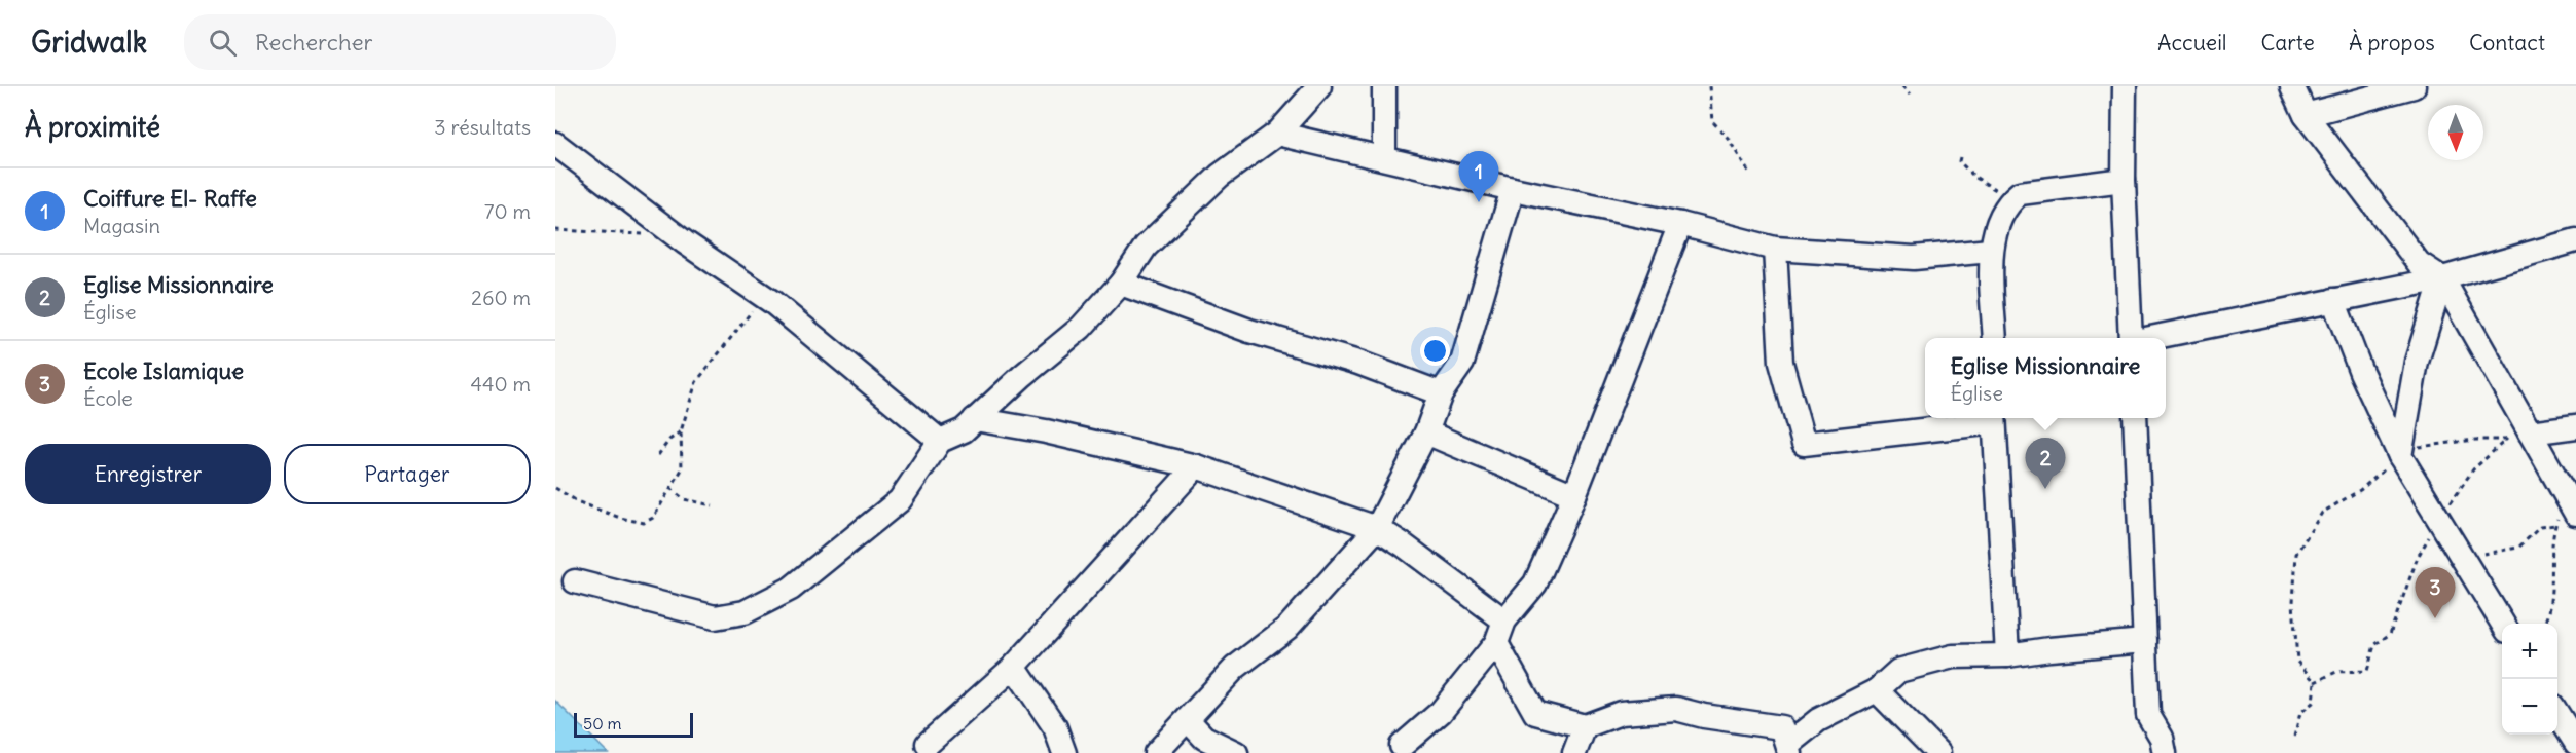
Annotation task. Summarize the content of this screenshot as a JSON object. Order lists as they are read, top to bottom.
{
  "scale_bar": "50 m",
  "north": "bottom",
  "page": {
    "header": "Gridwalk",
    "search": "Rechercher",
    "nav": [
      "Accueil",
      "Carte",
      "À propos",
      "Contact"
    ],
    "heading": ["À proximité", "3 résultats"],
    "pins": ["1", "2", "3"],
    "list": [
      {
        "mark": "1",
        "name": "Coiffure El- Raffe",
        "note": "Magasin",
        "value": "70 m"
      },
      {
        "mark": "2",
        "name": "Eglise Missionnaire",
        "note": "Église",
        "value": "260 m"
      },
      {
        "mark": "3",
        "name": "Ecole Islamique",
        "note": "École",
        "value": "440 m"
      }
    ],
    "popup": ["Eglise Missionnaire", "Église"],
    "buttons": ["Enregistrer", "Partager"],
    "map_buttons": ["+", "−"],
    "scale": "50 m"
  }
}
